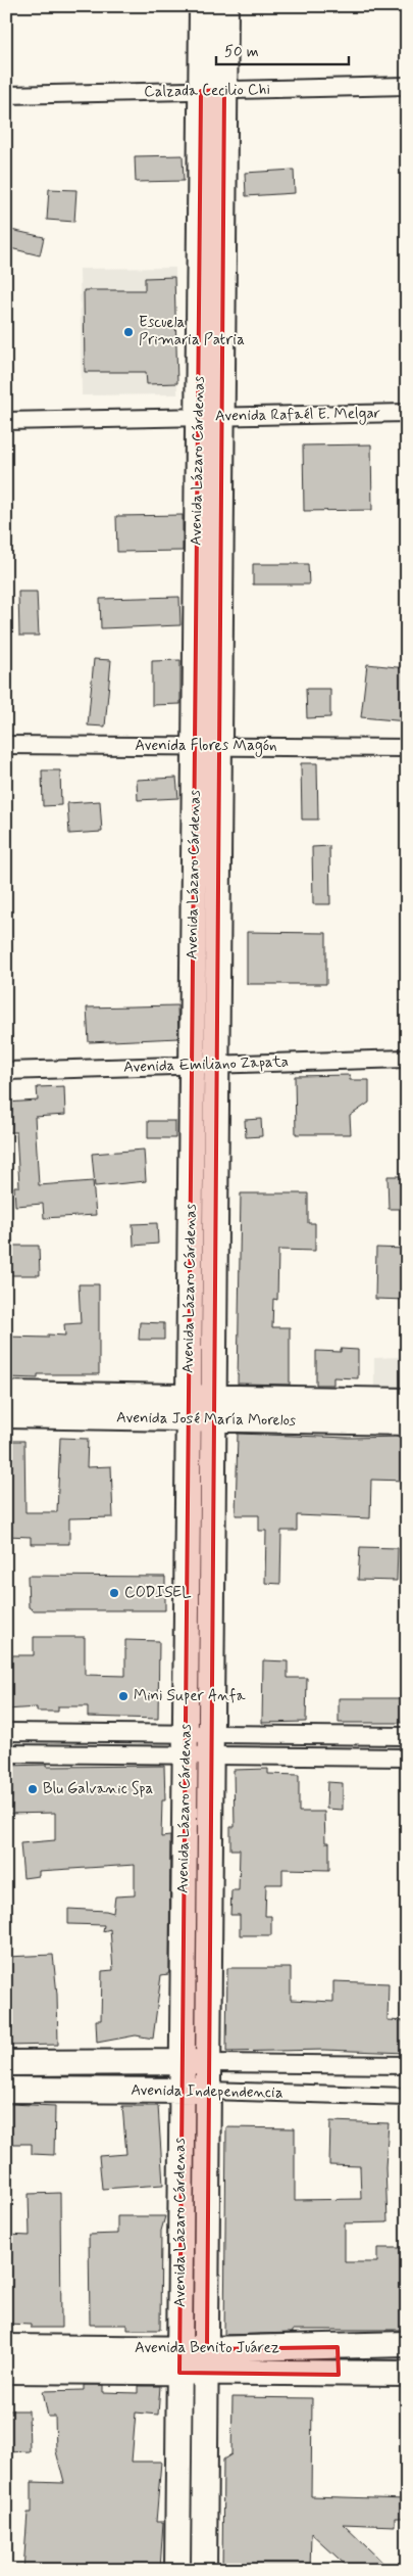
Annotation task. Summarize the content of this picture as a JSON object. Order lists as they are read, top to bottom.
{
  "streets": {
    "main road": [
      "Avenida Lázaro Cárdenas",
      "Avenida José María Morelos",
      "Avenida Independencia",
      "Avenida Benito Juárez"
    ],
    "street": [
      "Calzada Cecilio Chi",
      "Avenida Rafaél E. Melgar",
      "Avenida Flores Magón",
      "Avenida Emiliano Zapata"
    ]
  },
  "crossings": [
    ["Calzada Cecilio Chi", "Avenida Lázaro Cárdenas"],
    ["Avenida Rafaél E. Melgar", "Avenida Lázaro Cárdenas"],
    ["Avenida Lázaro Cárdenas", "Avenida Flores Magón"],
    ["Avenida Lázaro Cárdenas", "Avenida Emiliano Zapata"],
    ["Avenida Lázaro Cárdenas", "Avenida José María Morelos"],
    ["Avenida Lázaro Cárdenas", "Avenida Independencia"],
    ["Avenida Lázaro Cárdenas", "Avenida Benito Juárez"]
  ],
  "places": [
    "Escuela Primaria Patria",
    "CODISEL",
    "Mini Super Anfa",
    "Blu Galvanic Spa"
  ],
  "scale_bar": "50 m"
}
